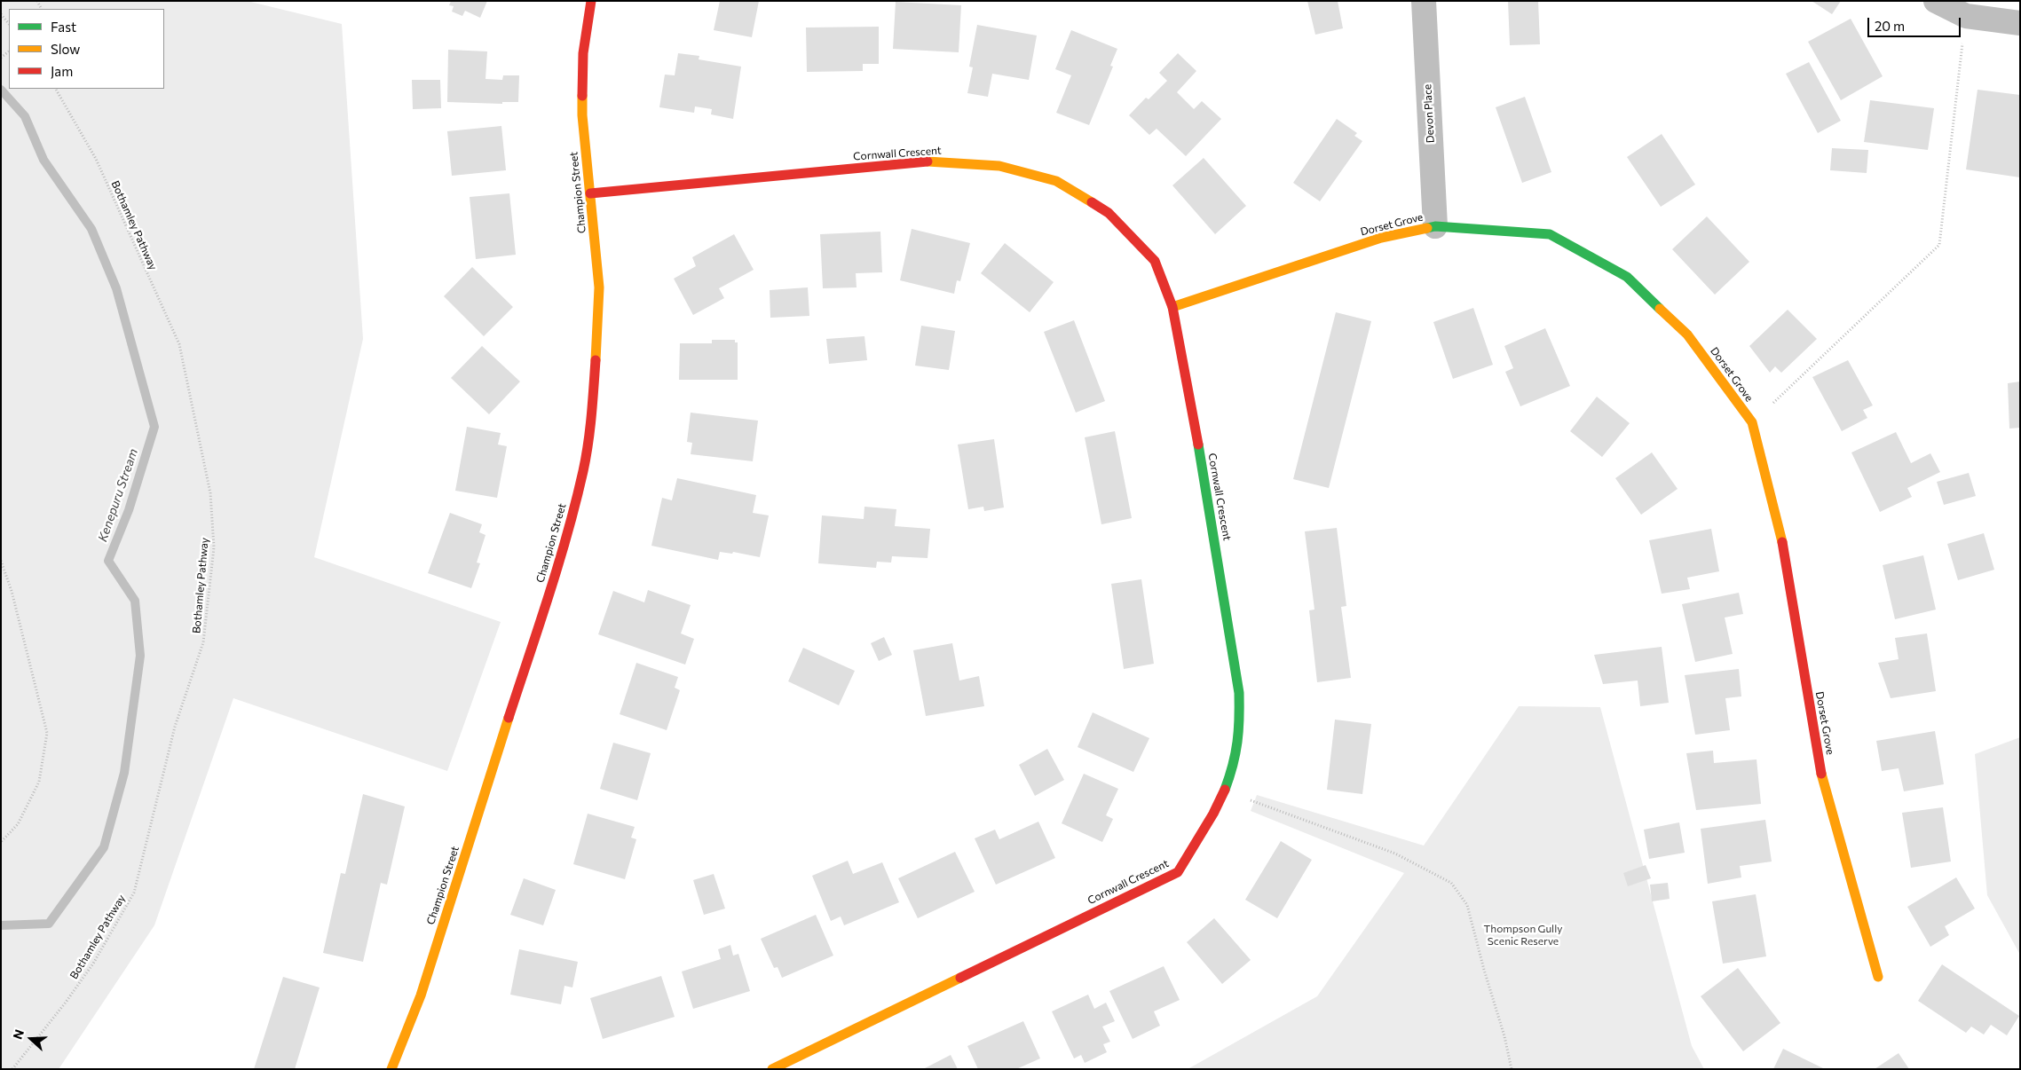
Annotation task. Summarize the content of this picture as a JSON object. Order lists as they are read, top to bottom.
{
  "streets": {
    "street": [
      "Devon Place",
      "Cornwall Crescent",
      "Champion Street",
      "Dorset Grove"
    ],
    "path": ["Bothamley Pathway"]
  },
  "crossings": [
    ["Devon Place", "Dorset Grove"],
    ["Cornwall Crescent", "Champion Street"],
    ["Cornwall Crescent", "Dorset Grove"]
  ],
  "water": ["Kenepuru Stream"],
  "parks": ["Thompson Gully Scenic Reserve"],
  "legend": ["Fast", "Slow", "Jam"],
  "scale_bar": "20 m",
  "north": "left"
}
